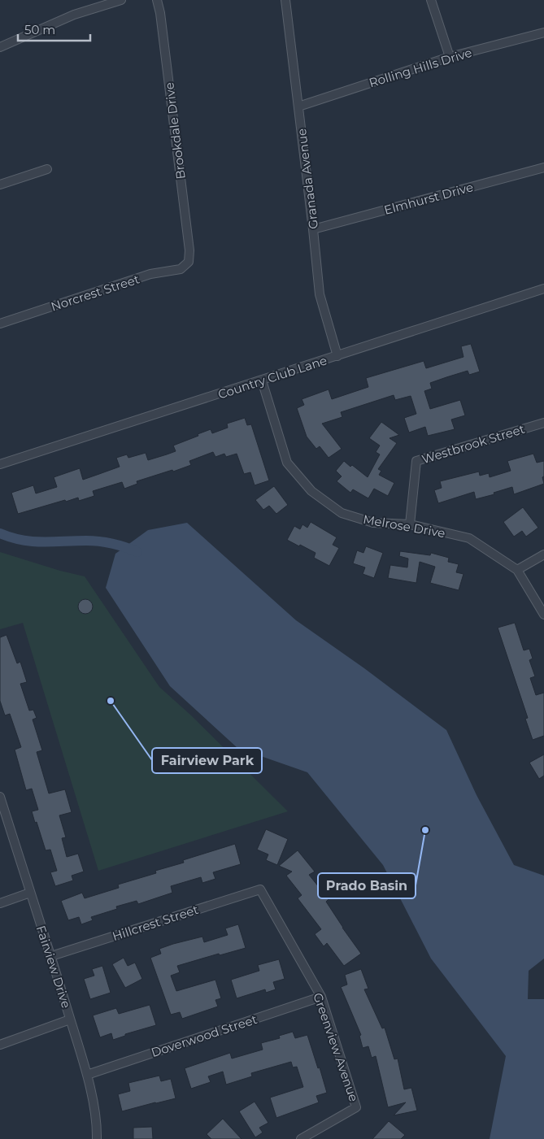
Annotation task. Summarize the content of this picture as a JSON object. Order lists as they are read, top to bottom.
{
  "streets": {
    "street": [
      "Rolling Hills Drive",
      "Brookdale Drive",
      "Granada Avenue",
      "Elmhurst Drive",
      "Norcrest Street",
      "Country Club Lane",
      "Westbrook Street",
      "Melrose Drive",
      "Hillcrest Street",
      "Fairview Drive",
      "Doverwood Street",
      "Greenview Avenue"
    ]
  },
  "crossings": [
    ["Rolling Hills Drive", "Granada Avenue"],
    ["Brookdale Drive", "Norcrest Street"],
    ["Granada Avenue", "Elmhurst Drive"],
    ["Granada Avenue", "Country Club Lane"],
    ["Country Club Lane", "Melrose Drive"],
    ["Westbrook Street", "Melrose Drive"],
    ["Hillcrest Street", "Fairview Drive"],
    ["Hillcrest Street", "Greenview Avenue"],
    ["Fairview Drive", "Doverwood Street"],
    ["Doverwood Street", "Greenview Avenue"]
  ],
  "places": ["Fairview Park", "Prado Basin"],
  "scale_bar": "50 m"
}
